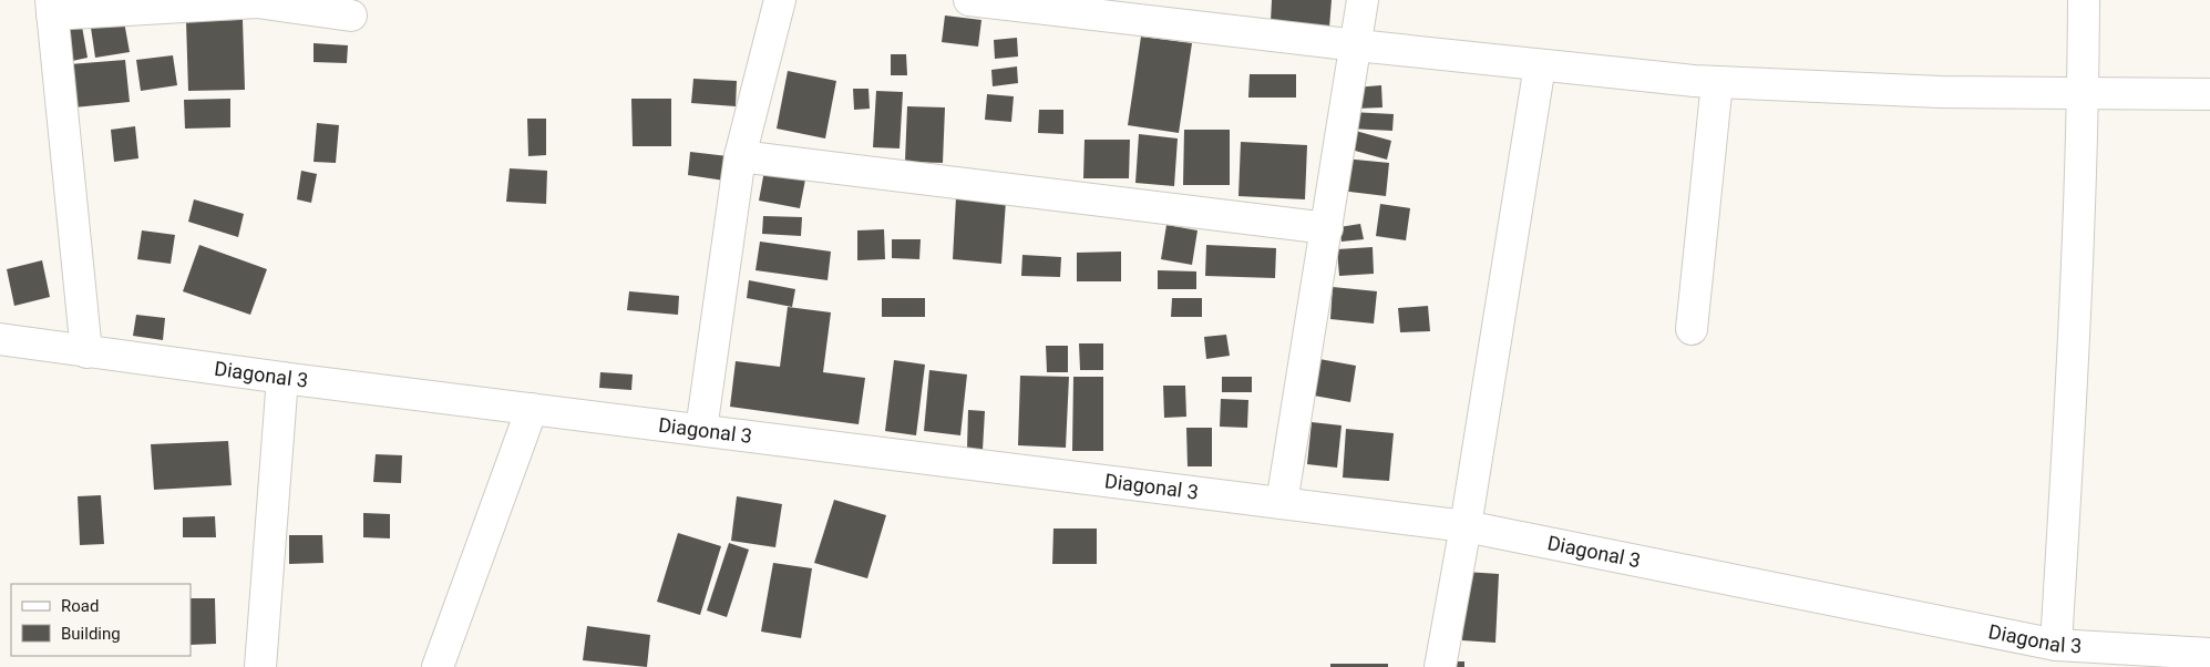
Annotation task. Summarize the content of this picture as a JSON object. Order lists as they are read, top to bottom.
{
  "streets": {
    "street": ["Diagonal 3"]
  },
  "legend": ["Road", "Building"]
}
